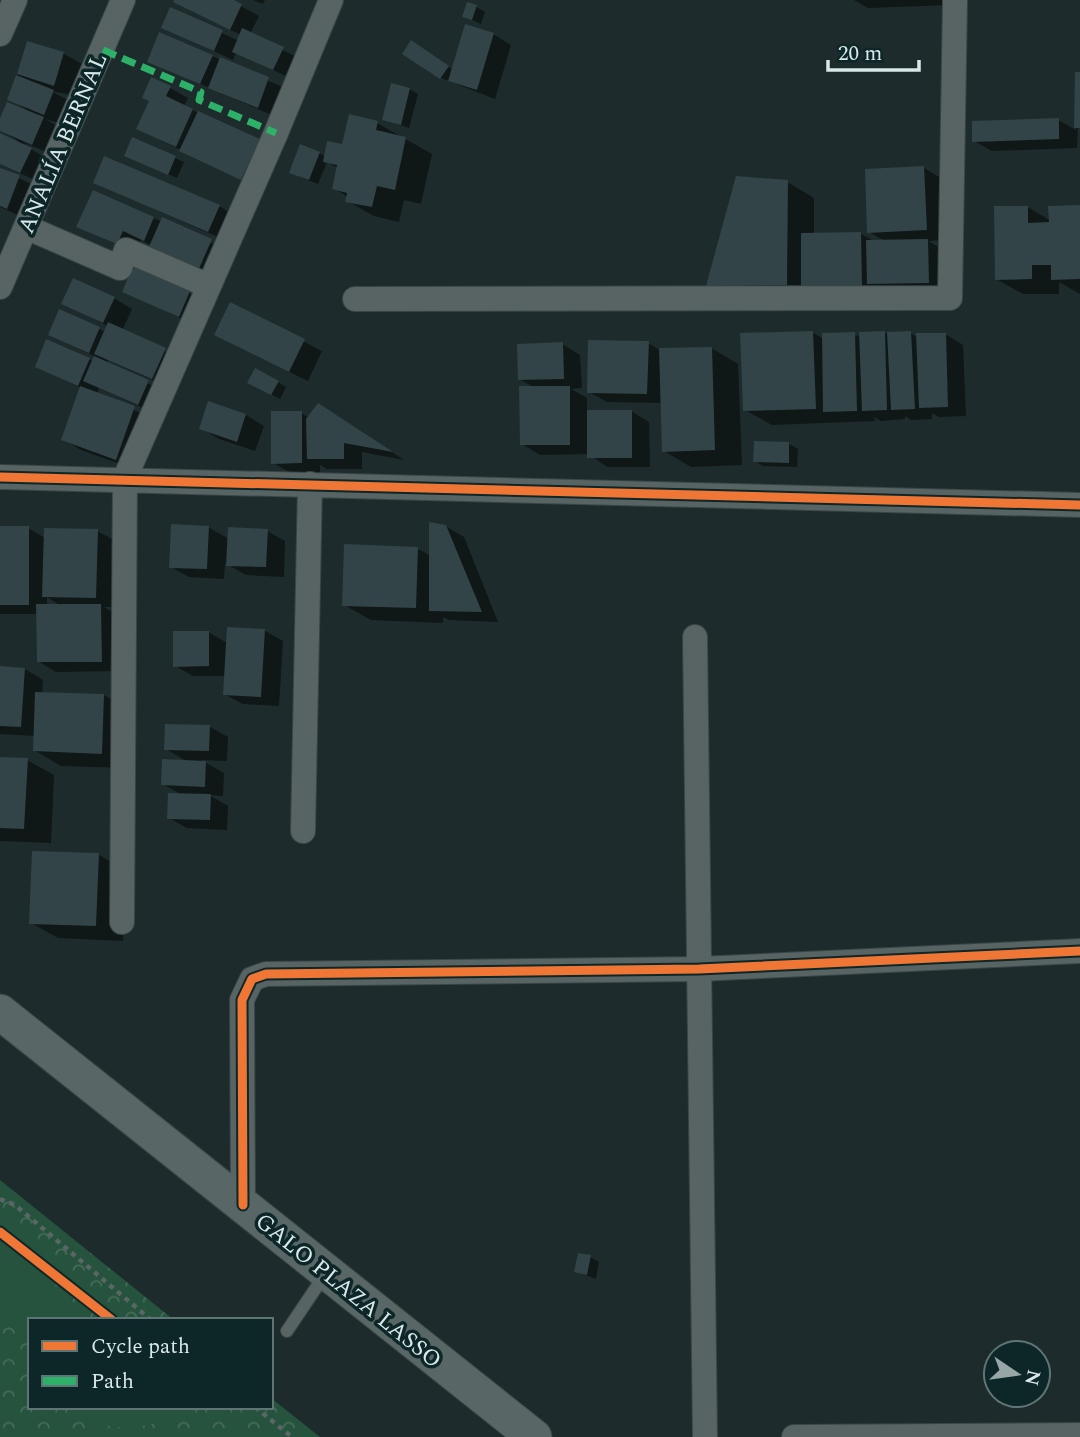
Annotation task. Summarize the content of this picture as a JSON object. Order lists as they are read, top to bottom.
{
  "streets": {
    "street": ["ANALÍA BERNAL", "GALO PLAZA LASSO"]
  },
  "legend": ["Cycle path", "Path"],
  "scale_bar": "20 m",
  "north": "right"
}
